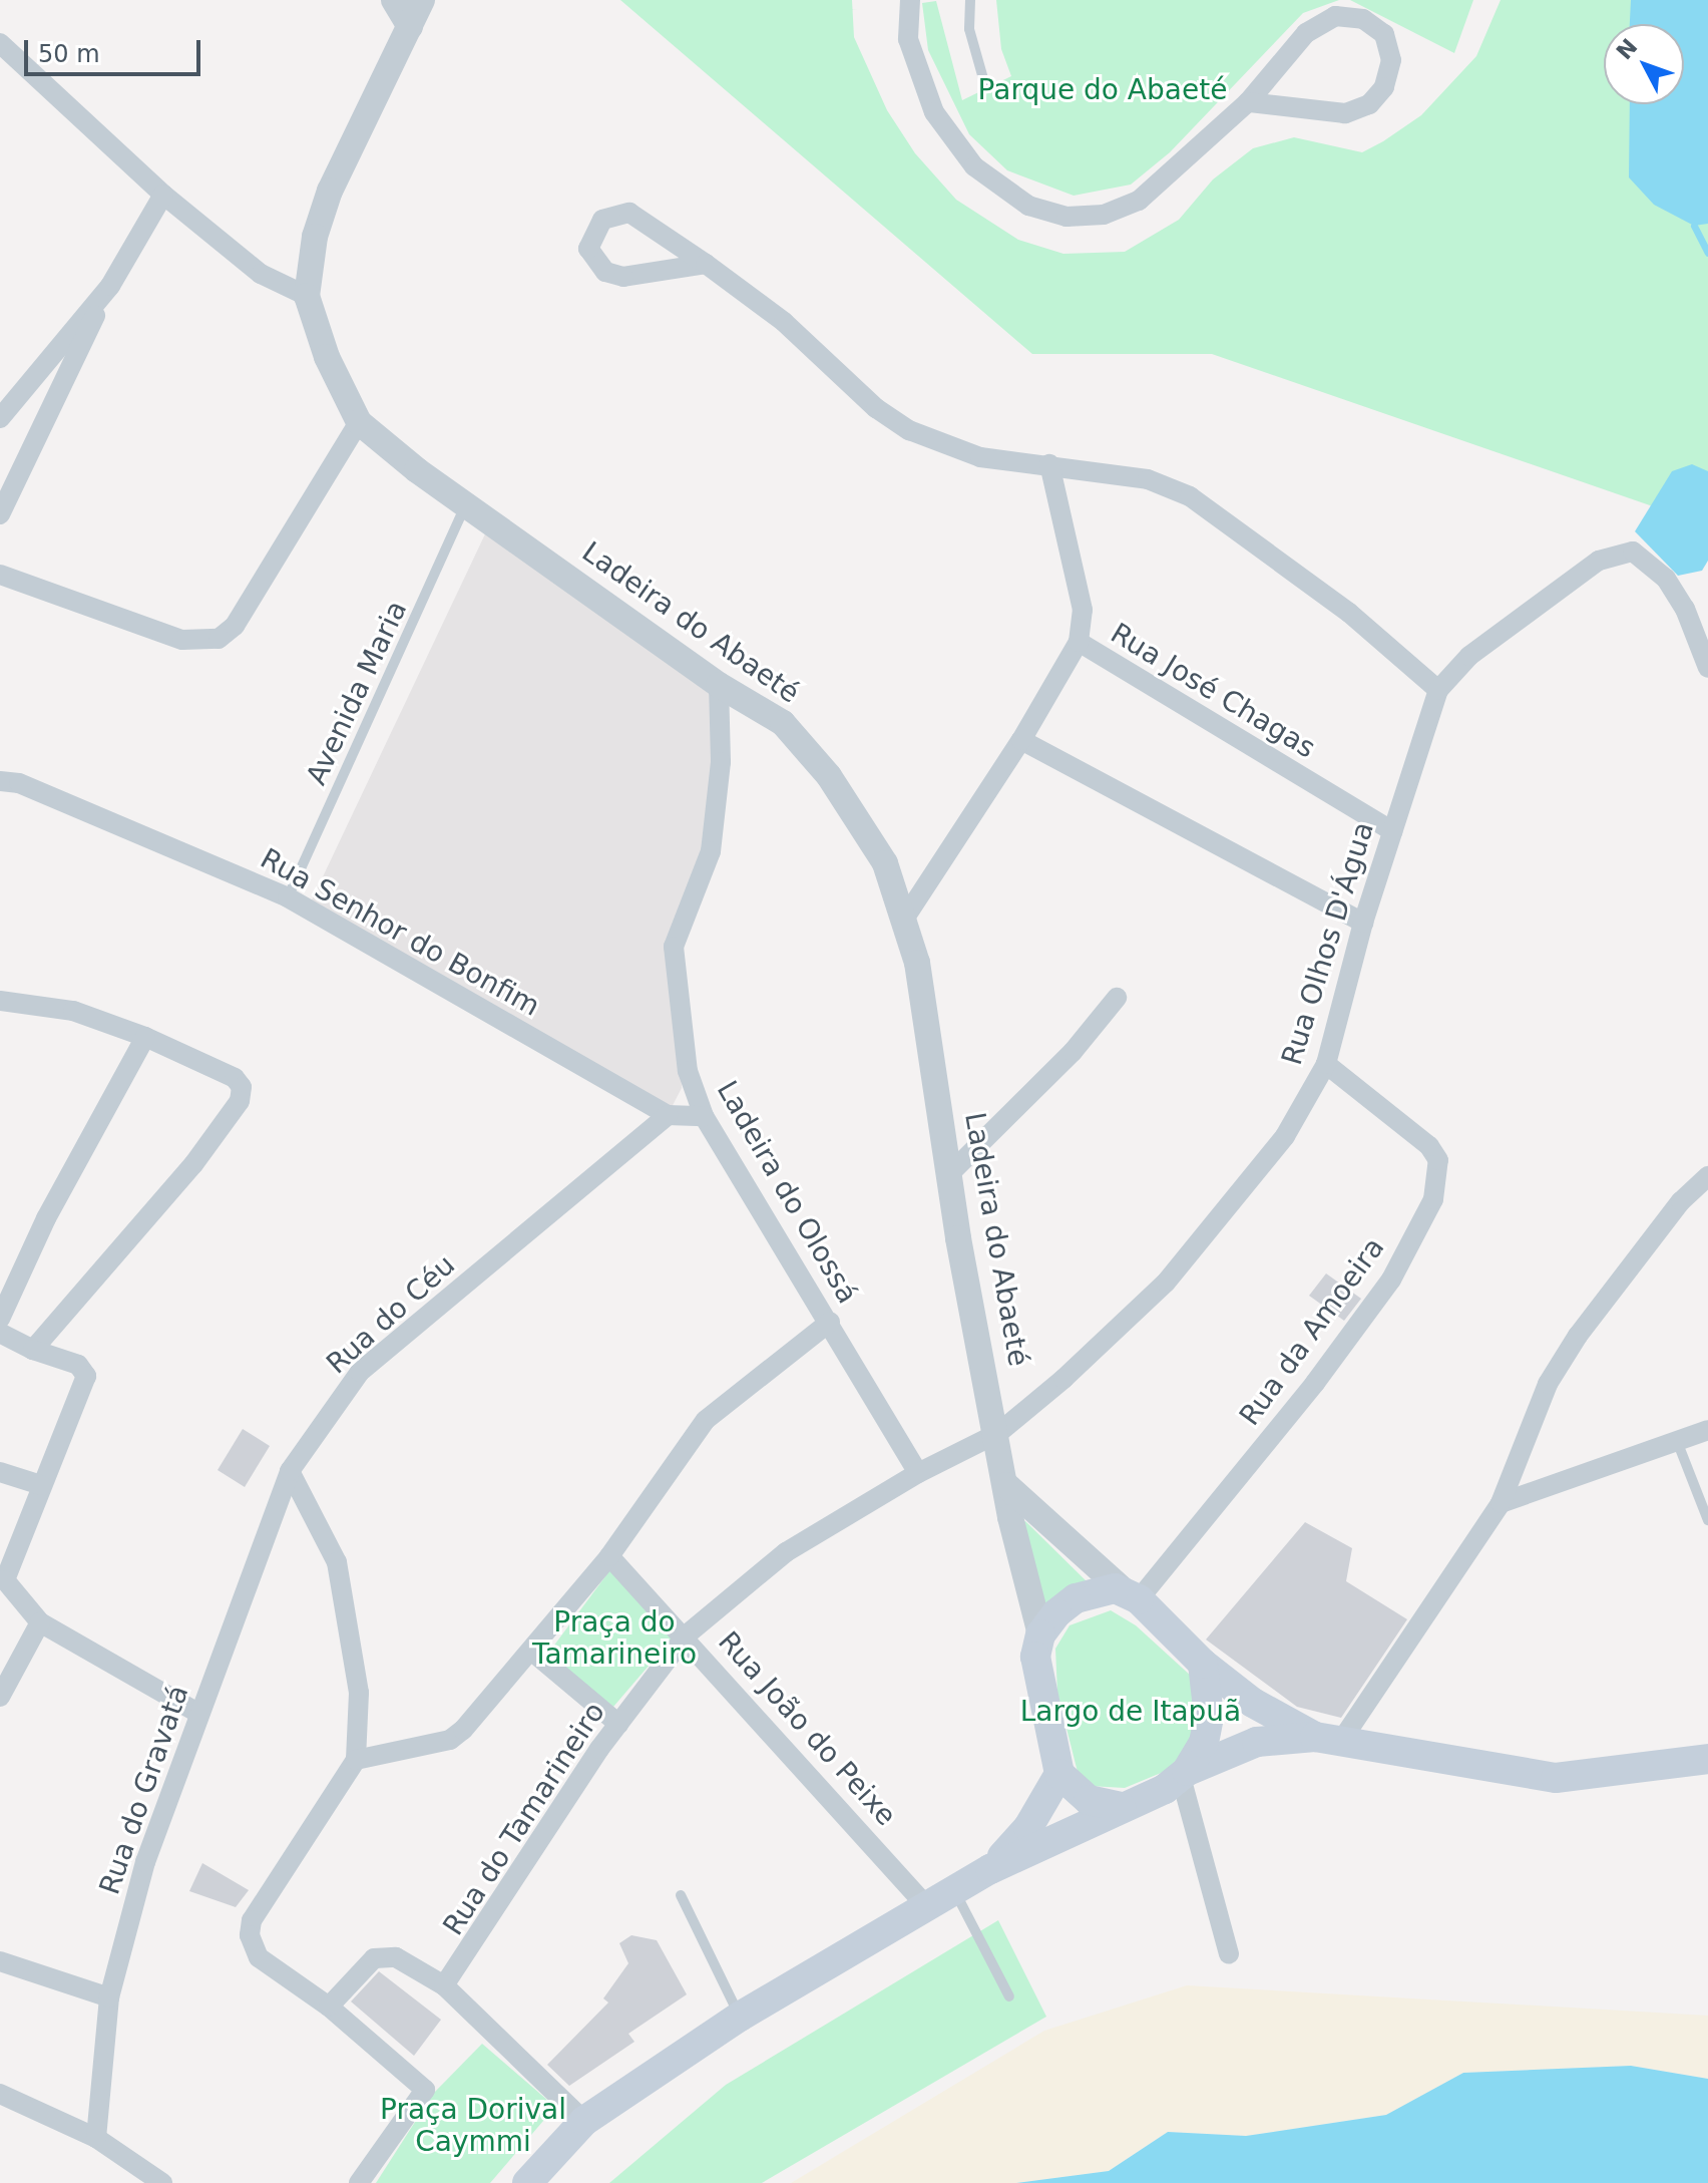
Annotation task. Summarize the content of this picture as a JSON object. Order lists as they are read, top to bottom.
{
  "streets": {
    "street": [
      "Ladeira do Abaeté",
      "Rua José Chagas",
      "Rua Senhor do Bonfim",
      "Rua Olhos D'Água",
      "Ladeira do Olossá",
      "Rua do Céu",
      "Rua da Amoeira",
      "Rua João do Peixe",
      "Rua do Gravatá",
      "Rua do Tamarineiro"
    ],
    "lane": ["Avenida Maria"]
  },
  "crossings": [
    ["Ladeira do Abaeté", "Avenida Maria"],
    ["Ladeira do Abaeté", "Rua Olhos D'Água"],
    ["Ladeira do Abaeté", "Ladeira do Olossá"],
    ["Ladeira do Abaeté", "Rua da Amoeira"],
    ["Ladeira do Abaeté", "Rua do Tamarineiro"],
    ["Rua José Chagas", "Rua Olhos D'Água"],
    ["Avenida Maria", "Rua Senhor do Bonfim"],
    ["Rua Senhor do Bonfim", "Ladeira do Olossá"],
    ["Rua Senhor do Bonfim", "Rua do Céu"],
    ["Rua Olhos D'Água", "Rua da Amoeira"],
    ["Rua Olhos D'Água", "Rua do Tamarineiro"],
    ["Ladeira do Olossá", "Rua do Tamarineiro"],
    ["Rua do Céu", "Rua do Gravatá"],
    ["Rua João do Peixe", "Rua do Tamarineiro"]
  ],
  "parks": [
    "Parque do Abaeté",
    "Praça do Tamarineiro",
    "Largo de Itapuã",
    "Praça Dorival Caymmi"
  ],
  "scale_bar": "50 m",
  "north": "top left"
}
